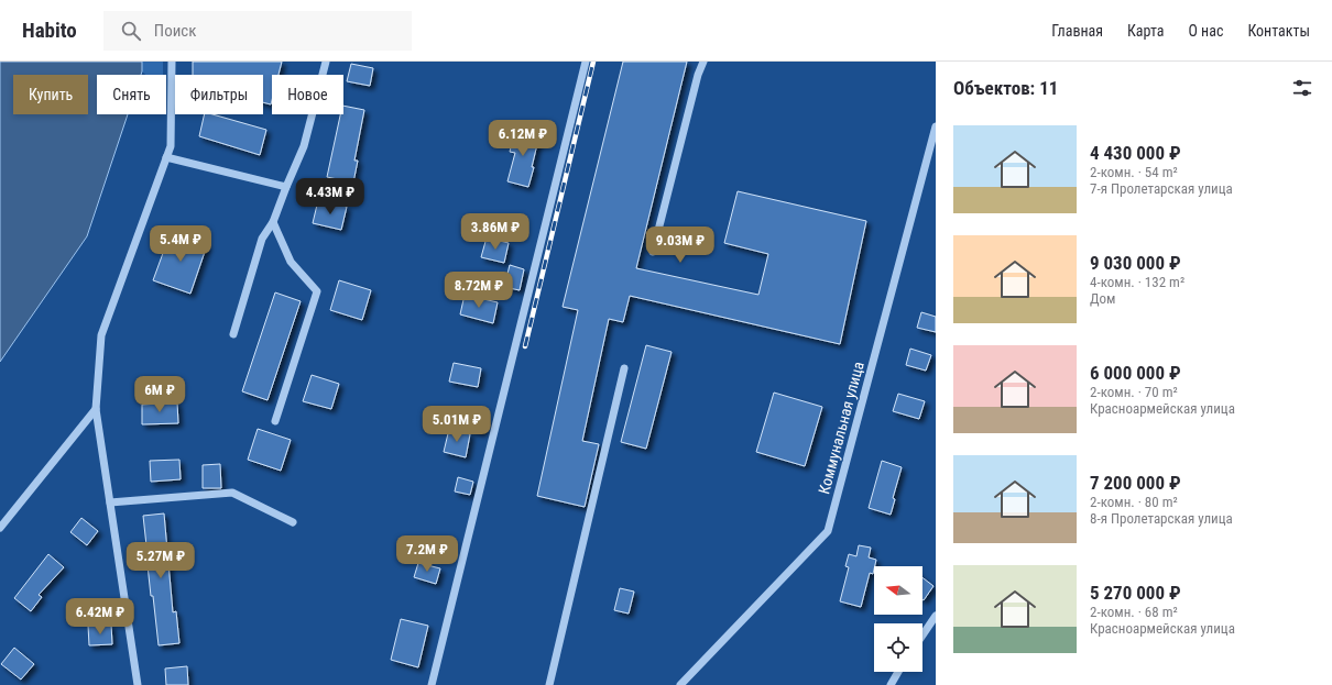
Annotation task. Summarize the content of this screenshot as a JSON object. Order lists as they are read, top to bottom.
{
  "streets": {
    "street": ["Коммунальная улица"]
  },
  "north": "left",
  "page": {
    "header": "Habito",
    "search": "Поиск",
    "nav": [
      "Главная",
      "Карта",
      "О нас",
      "Контакты"
    ],
    "heading": "Объектов: 11",
    "chip": [
      "Купить",
      "Снять",
      "Фильтры",
      "Новое"
    ],
    "list": [
      {
        "name": "4 430 000 ₽",
        "note": "2-комн. · 54 m² · 7-я Пролетарская улица"
      },
      {
        "name": "9 030 000 ₽",
        "note": "4-комн. · 132 m² · Дом"
      },
      {
        "name": "6 000 000 ₽",
        "note": "2-комн. · 70 m² · Красноармейская улица"
      },
      {
        "name": "7 200 000 ₽",
        "note": "2-комн. · 80 m² · 8-я Пролетарская улица"
      },
      {
        "name": "5 270 000 ₽",
        "note": "2-комн. · 68 m² · Красноармейская улица"
      }
    ],
    "price": [
      "6.12M ₽",
      "4.43M ₽",
      "3.86M ₽",
      "5.4M ₽",
      "9.03M ₽",
      "8.72M ₽",
      "6M ₽",
      "5.01M ₽",
      "7.2M ₽",
      "5.27M ₽",
      "6.42M ₽"
    ]
  }
}
